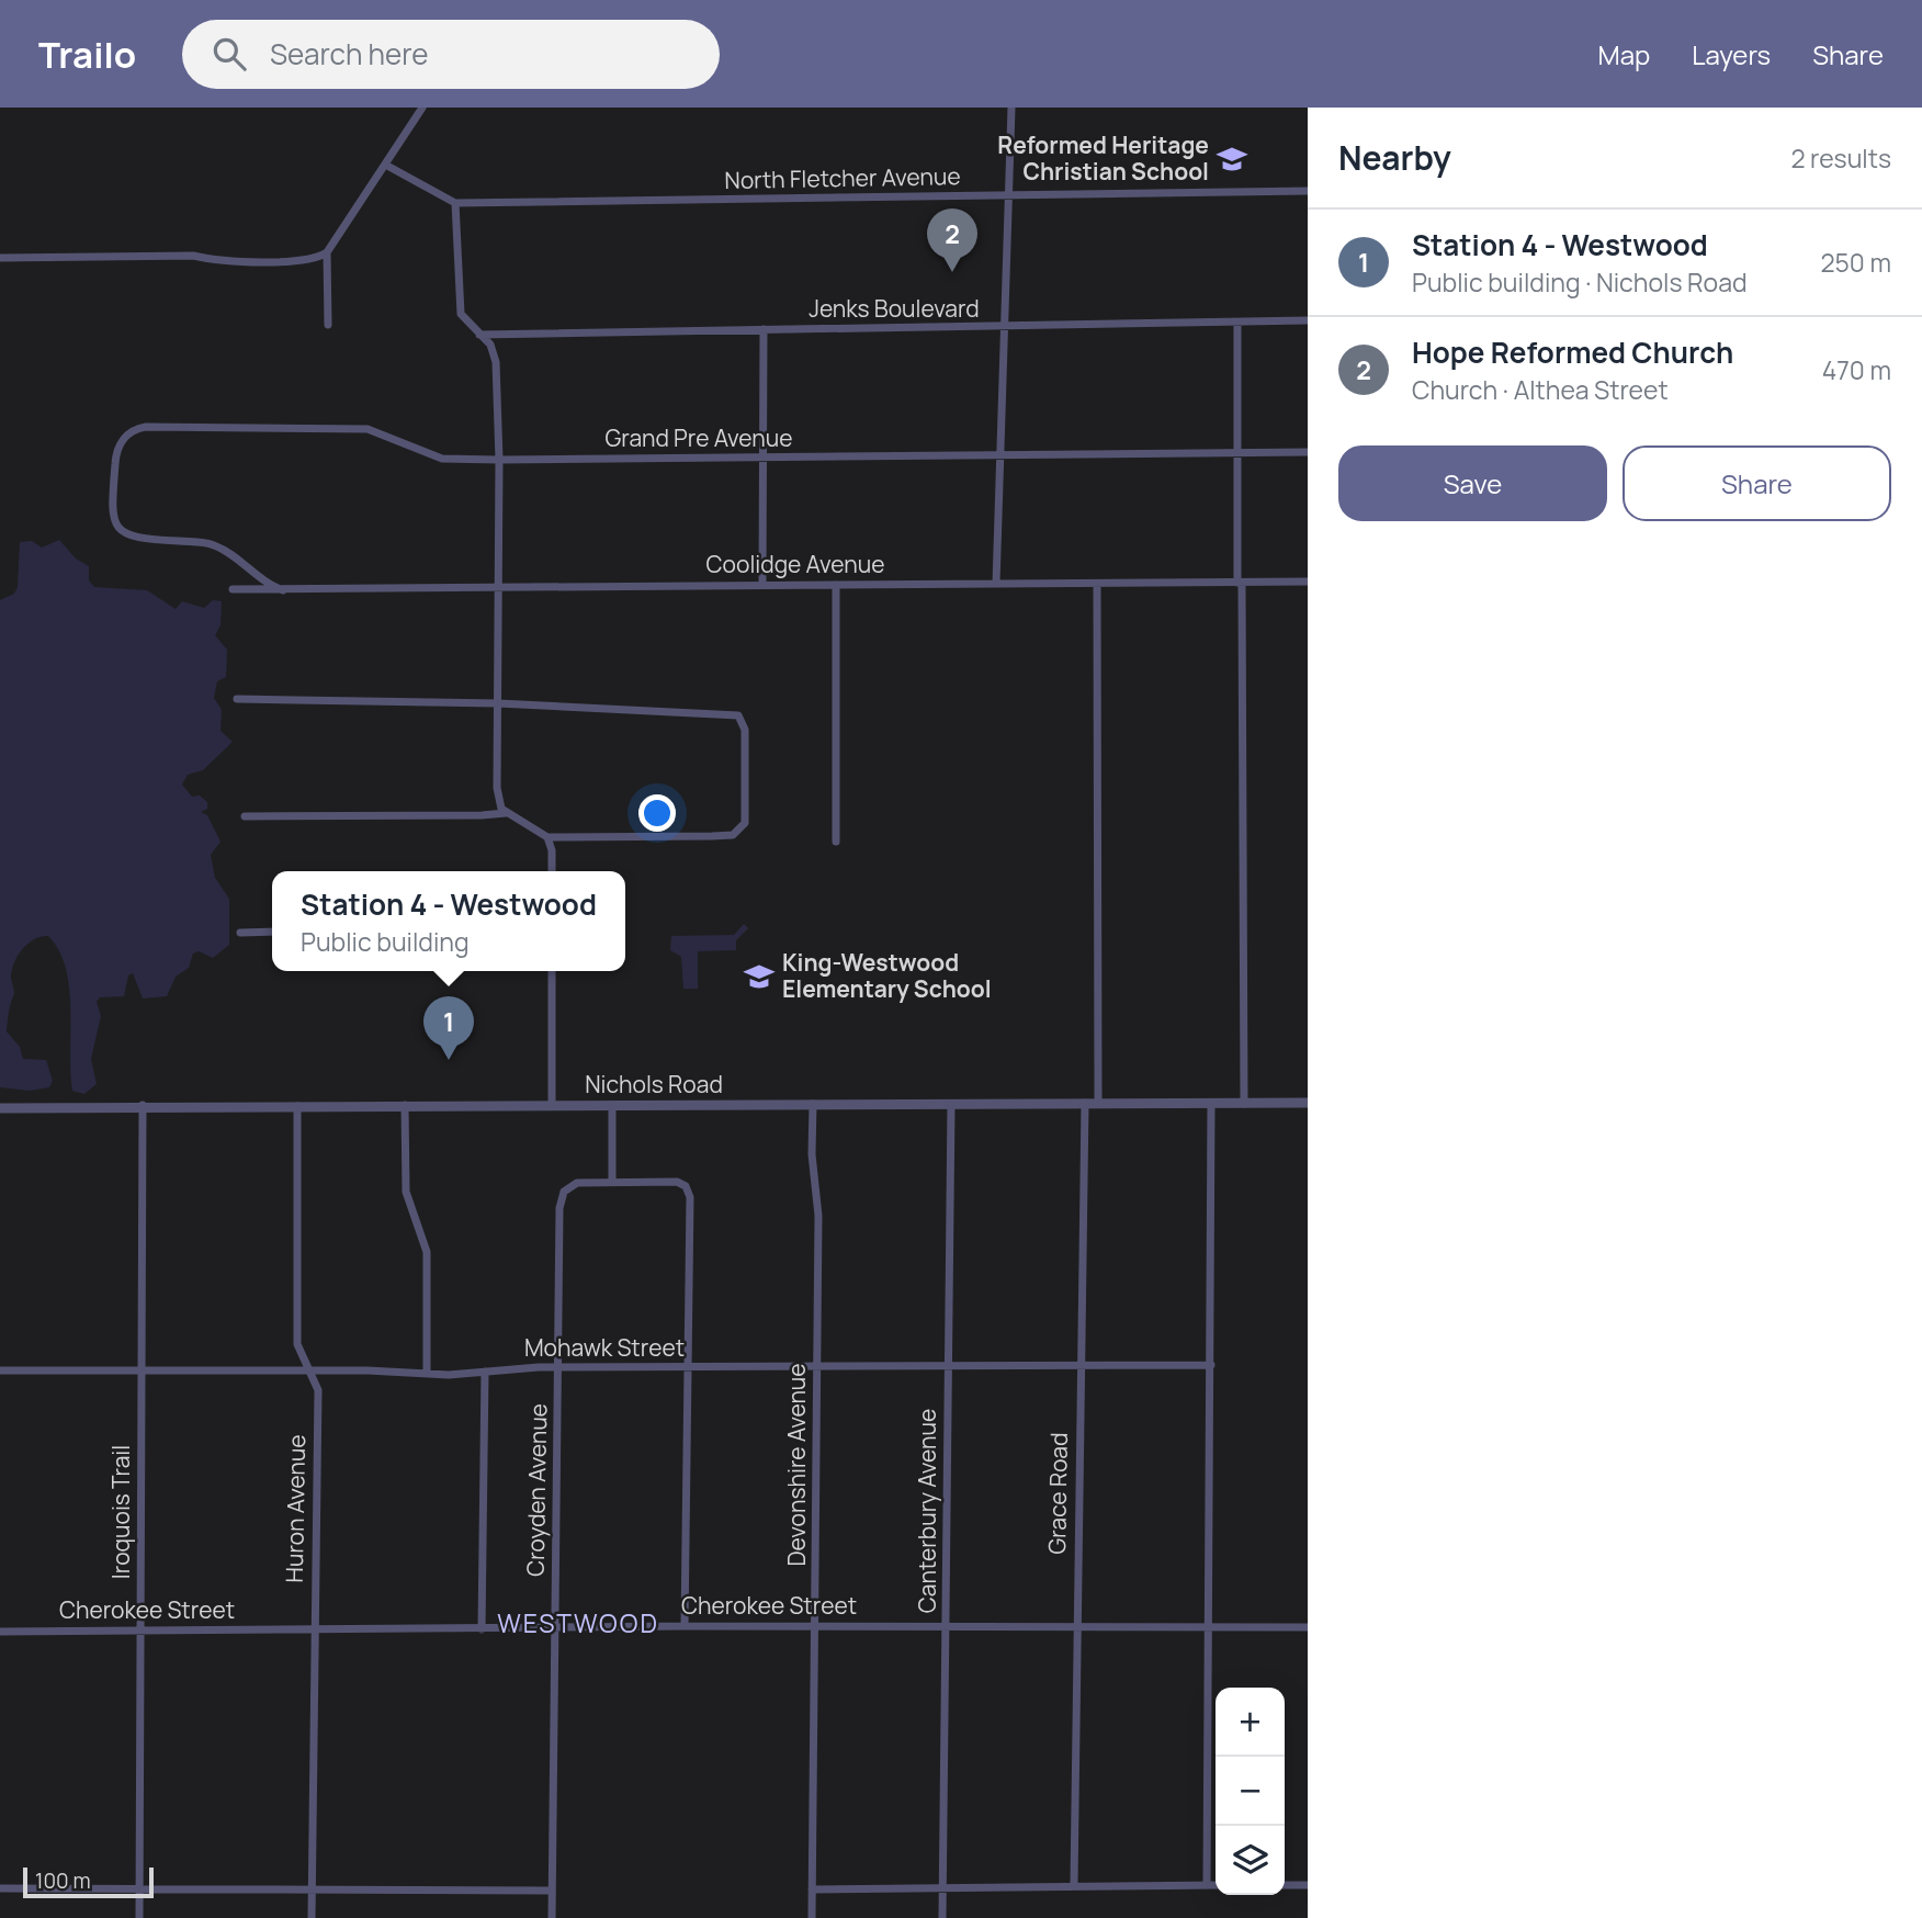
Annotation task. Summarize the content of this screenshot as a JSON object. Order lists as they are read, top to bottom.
{
  "streets": {
    "street": [
      "North Fletcher Avenue",
      "Jenks Boulevard",
      "Grand Pre Avenue",
      "Coolidge Avenue",
      "Nichols Road",
      "Mohawk Street",
      "Devonshire Avenue",
      "Croyden Avenue",
      "Grace Road",
      "Huron Avenue",
      "Canterbury Avenue",
      "Iroquois Trail",
      "Cherokee Street"
    ]
  },
  "crossings": [
    ["Grand Pre Avenue", "Coolidge Avenue"],
    ["Nichols Road", "Devonshire Avenue"],
    ["Nichols Road", "Grace Road"],
    ["Nichols Road", "Huron Avenue"],
    ["Nichols Road", "Canterbury Avenue"],
    ["Nichols Road", "Iroquois Trail"],
    ["Mohawk Street", "Devonshire Avenue"],
    ["Mohawk Street", "Croyden Avenue"],
    ["Mohawk Street", "Grace Road"],
    ["Mohawk Street", "Huron Avenue"],
    ["Mohawk Street", "Canterbury Avenue"],
    ["Mohawk Street", "Iroquois Trail"],
    ["Devonshire Avenue", "Cherokee Street"],
    ["Croyden Avenue", "Cherokee Street"],
    ["Grace Road", "Cherokee Street"],
    ["Huron Avenue", "Cherokee Street"],
    ["Canterbury Avenue", "Cherokee Street"],
    ["Iroquois Trail", "Cherokee Street"]
  ],
  "districts": ["WESTWOOD"],
  "places": {
    "school or university": ["Reformed Heritage Christian School", "King-Westwood Elementary School"]
  },
  "scale_bar": "100 m",
  "page": {
    "header": "Trailo",
    "search": "Search here",
    "nav": ["Map", "Layers", "Share"],
    "heading": ["Nearby", "2 results"],
    "list": [
      {
        "mark": "1",
        "name": "Station 4 - Westwood",
        "note": "Public building · Nichols Road",
        "value": "250 m"
      },
      {
        "mark": "2",
        "name": "Hope Reformed Church",
        "note": "Church · Althea Street",
        "value": "470 m"
      }
    ],
    "pins": ["2", "1"],
    "buttons": ["Save", "Share"],
    "popup": ["Station 4 - Westwood", "Public building"],
    "map_buttons": ["+", "−"],
    "scale": "100 m"
  }
}
